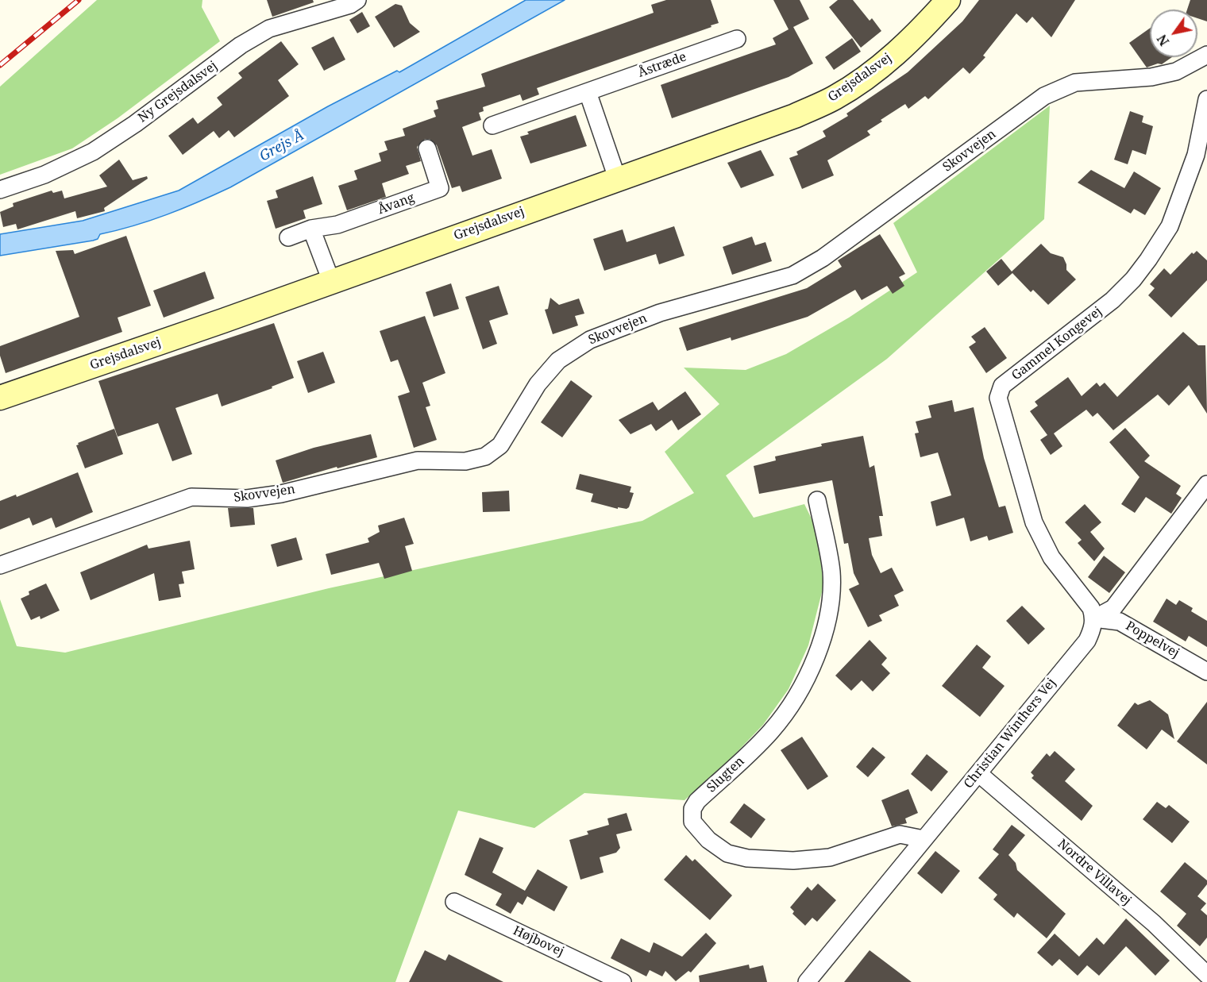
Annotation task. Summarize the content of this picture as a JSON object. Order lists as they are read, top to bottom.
{
  "streets": {
    "street": [
      "Åstræde",
      "Grejsdalsvej",
      "Ny Grejsdalsvej",
      "Skovvejen",
      "Åvang",
      "Gammel Kongevej",
      "Poppelvej",
      "Christian Winthers Vej",
      "Slugten",
      "Nordre Villavej",
      "Højbovej"
    ]
  },
  "crossings": [
    ["Gammel Kongevej", "Poppelvej"],
    ["Gammel Kongevej", "Christian Winthers Vej"],
    ["Poppelvej", "Christian Winthers Vej"],
    ["Christian Winthers Vej", "Slugten"],
    ["Christian Winthers Vej", "Nordre Villavej"]
  ],
  "water": ["Grejs Å"],
  "north": "bottom left"
}
